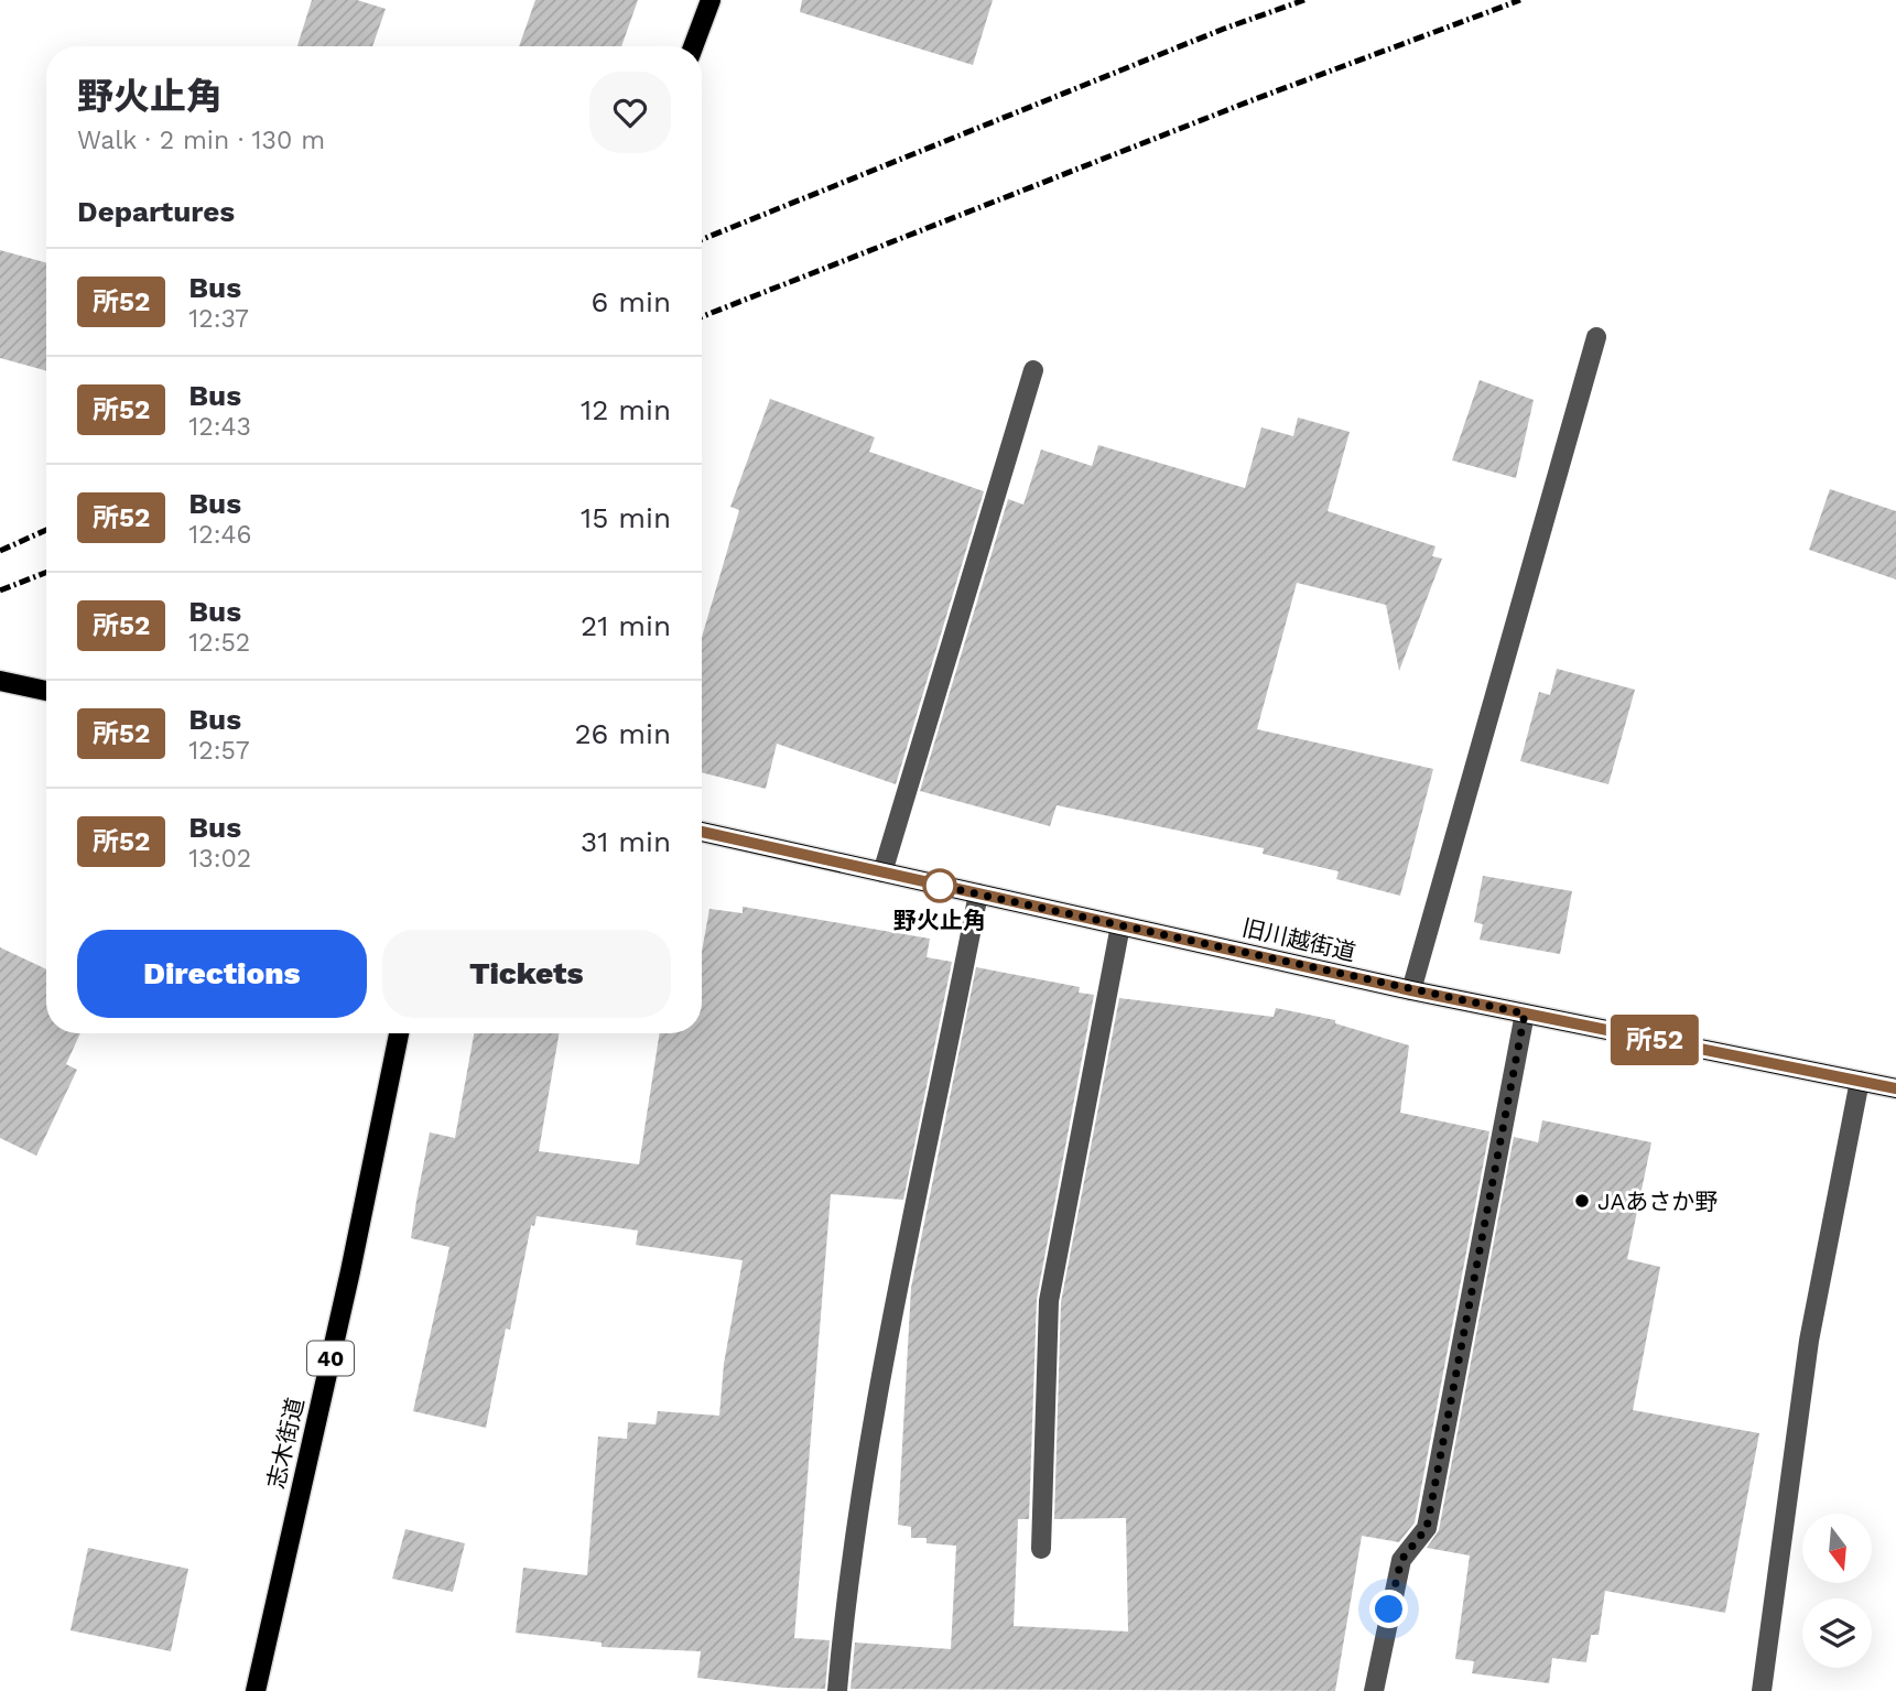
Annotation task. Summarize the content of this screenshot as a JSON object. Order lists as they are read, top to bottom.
{
  "streets": {
    "main road": ["旧川越街道", "40", "志木街道"]
  },
  "places": ["野火止角", "JAあさか野"],
  "lines": ["bus line 所52"],
  "north": "bottom",
  "page": {
    "on_map": "所52",
    "heading": [
      ["野火止角", "Walk · 2 min · 130 m"],
      "Departures"
    ],
    "list": [
      {
        "mark": "所52",
        "name": "Bus",
        "note": "12:37",
        "value": "6 min"
      },
      {
        "mark": "所52",
        "name": "Bus",
        "note": "12:43",
        "value": "12 min"
      },
      {
        "mark": "所52",
        "name": "Bus",
        "note": "12:46",
        "value": "15 min"
      },
      {
        "mark": "所52",
        "name": "Bus",
        "note": "12:52",
        "value": "21 min"
      },
      {
        "mark": "所52",
        "name": "Bus",
        "note": "12:57",
        "value": "26 min"
      },
      {
        "mark": "所52",
        "name": "Bus",
        "note": "13:02",
        "value": "31 min"
      }
    ],
    "buttons": ["Directions", "Tickets"]
  }
}
